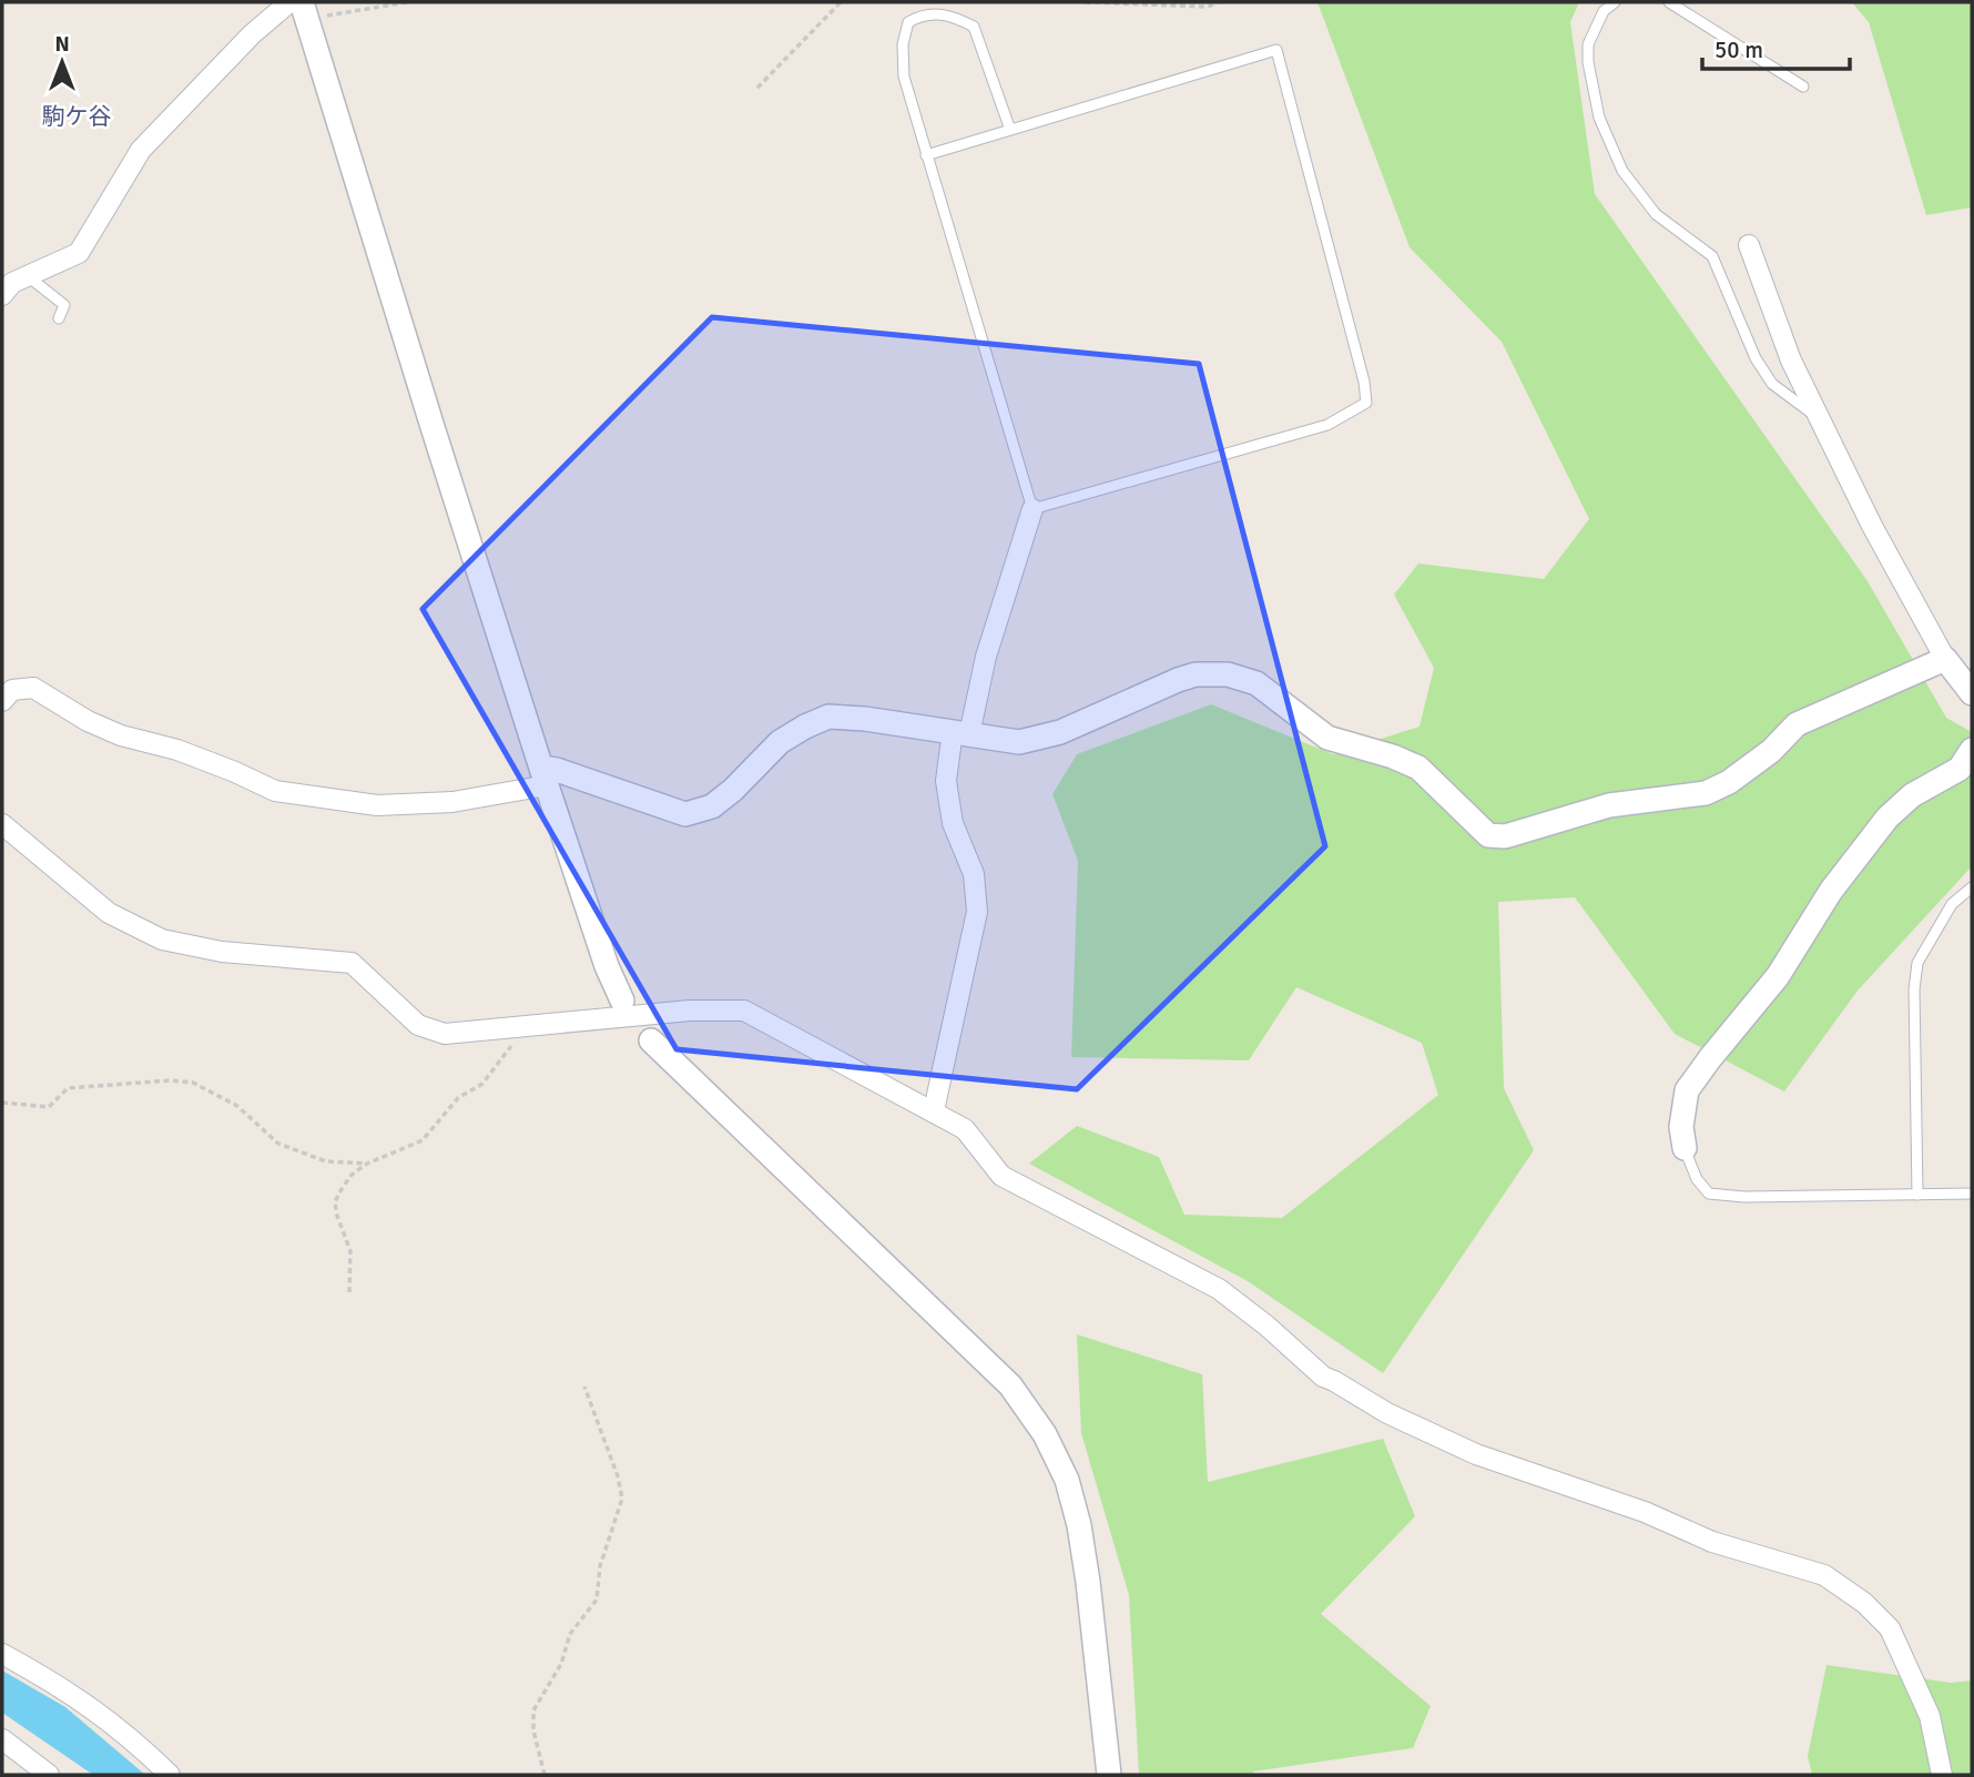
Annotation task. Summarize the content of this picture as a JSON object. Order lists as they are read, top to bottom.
{
  "districts": ["駒ケ谷"],
  "scale_bar": "50 m",
  "north": "top"
}
